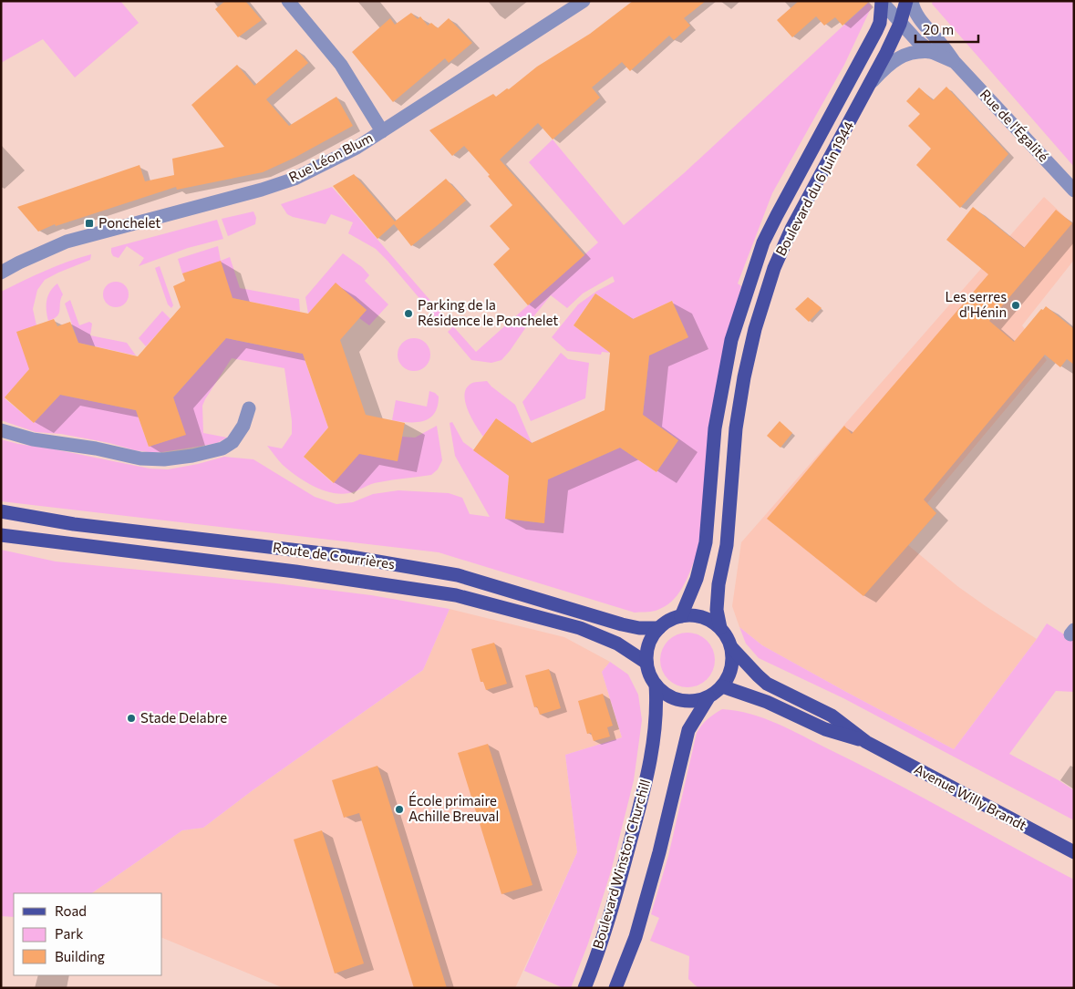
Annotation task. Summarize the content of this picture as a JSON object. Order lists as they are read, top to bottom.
{
  "streets": {
    "main road": [
      "Boulevard du 6 Juin 1944",
      "Route de Courrières",
      "Avenue Willy Brandt",
      "Boulevard Winston Churchill"
    ],
    "street": ["Rue de l'Égalité", "Rue Léon Blum"]
  },
  "crossings": [
    ["Rue de l'Égalité", "Boulevard du 6 Juin 1944"],
    ["Boulevard du 6 Juin 1944", "Route de Courrières"],
    ["Boulevard du 6 Juin 1944", "Avenue Willy Brandt"],
    ["Boulevard du 6 Juin 1944", "Boulevard Winston Churchill"],
    ["Route de Courrières", "Avenue Willy Brandt"],
    ["Route de Courrières", "Boulevard Winston Churchill"],
    ["Avenue Willy Brandt", "Boulevard Winston Churchill"]
  ],
  "places": {
    "transit": ["Ponchelet"],
    "other": [
      "Les serres d'Hénin",
      "Parking de la Résidence le Ponchelet",
      "Stade Delabre",
      "École primaire Achille Breuval"
    ]
  },
  "legend": ["Road", "Park", "Building"],
  "scale_bar": "20 m"
}
